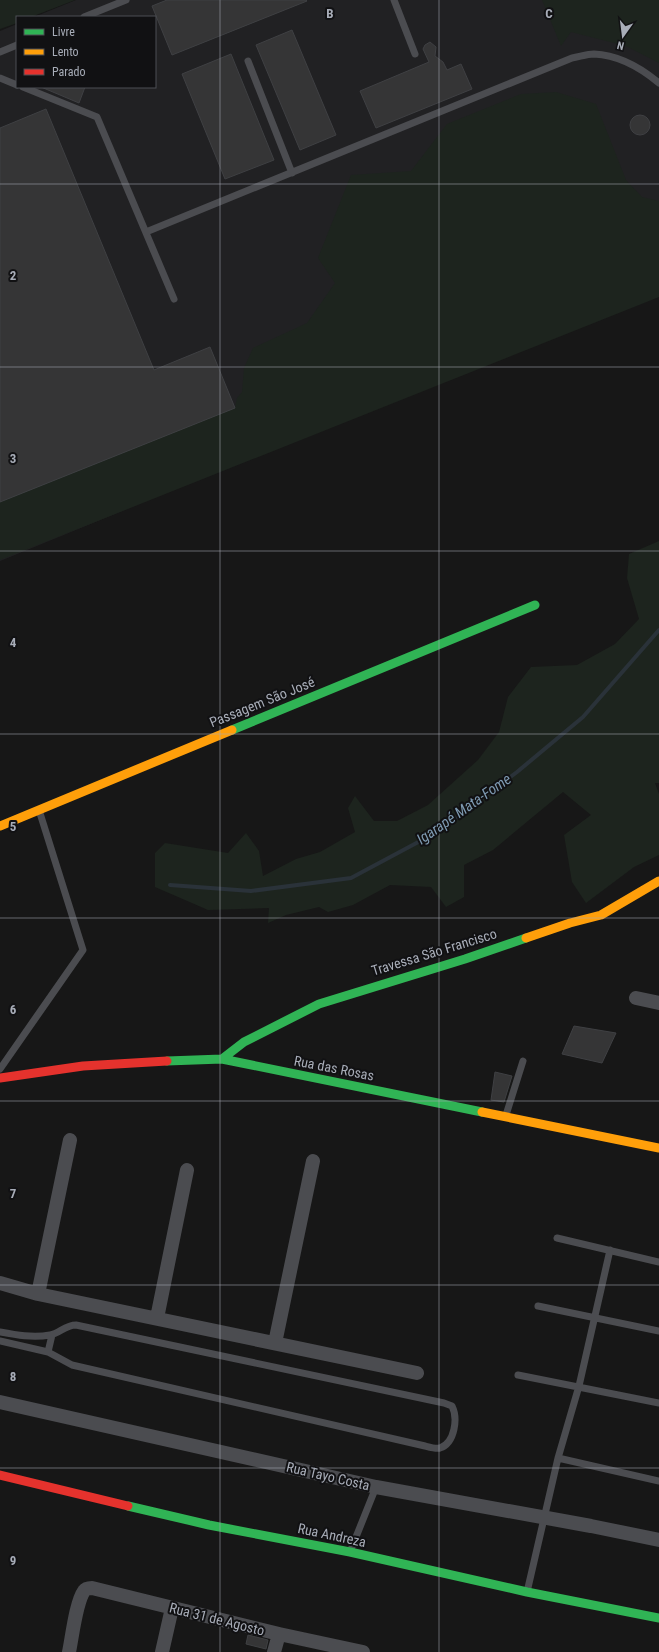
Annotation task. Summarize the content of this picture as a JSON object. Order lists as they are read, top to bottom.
{
  "streets": {
    "street": [
      "Passagem São José",
      "Travessa São Francisco",
      "Rua das Rosas",
      "Rua Tayo Costa",
      "Rua Andreza",
      "Rua 31 de Agosto"
    ]
  },
  "crossings": [
    ["Travessa São Francisco", "Rua das Rosas"]
  ],
  "water": ["Igarapé Mata-Fome"],
  "legend": ["Livre", "Lento", "Parado"],
  "north": "bottom",
  "grid": {
    "columns": ["B", "C"],
    "rows": [
      "2",
      "3",
      "4",
      "5",
      "6",
      "7",
      "8",
      "9"
    ]
  }
}
